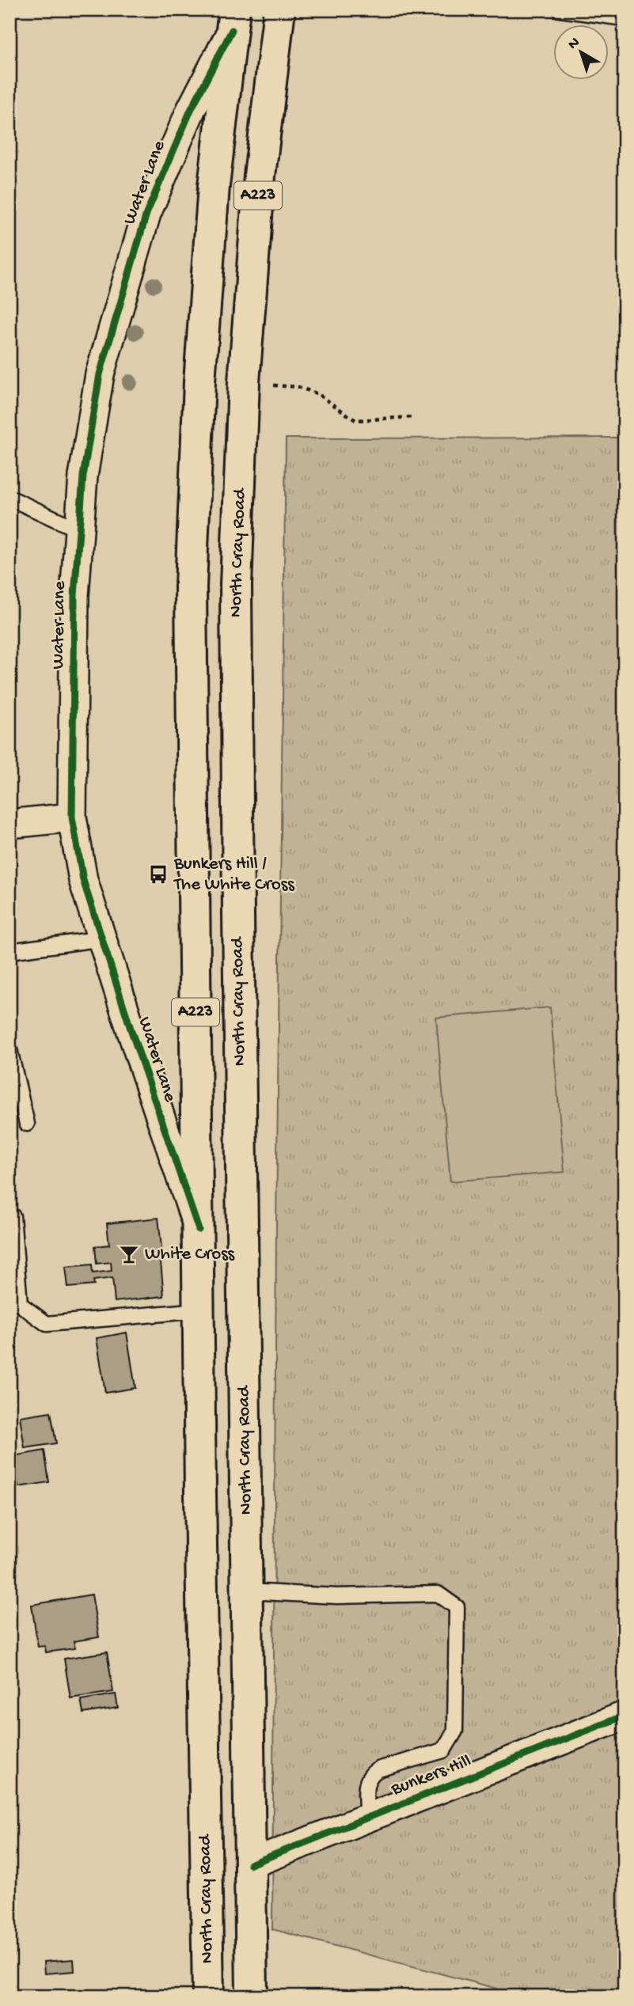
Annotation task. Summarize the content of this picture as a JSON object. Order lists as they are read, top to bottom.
{
  "streets": {
    "main road": ["A223", "North Cray Road"],
    "street": ["Water Lane", "Bunkers Hill"]
  },
  "crossings": [
    ["Water Lane", "North Cray Road"],
    ["North Cray Road", "Bunkers Hill"]
  ],
  "places": {
    "bus stop": ["Bunkers Hill / The White Cross"],
    "bar": ["White Cross"]
  },
  "north": "top left"
}
